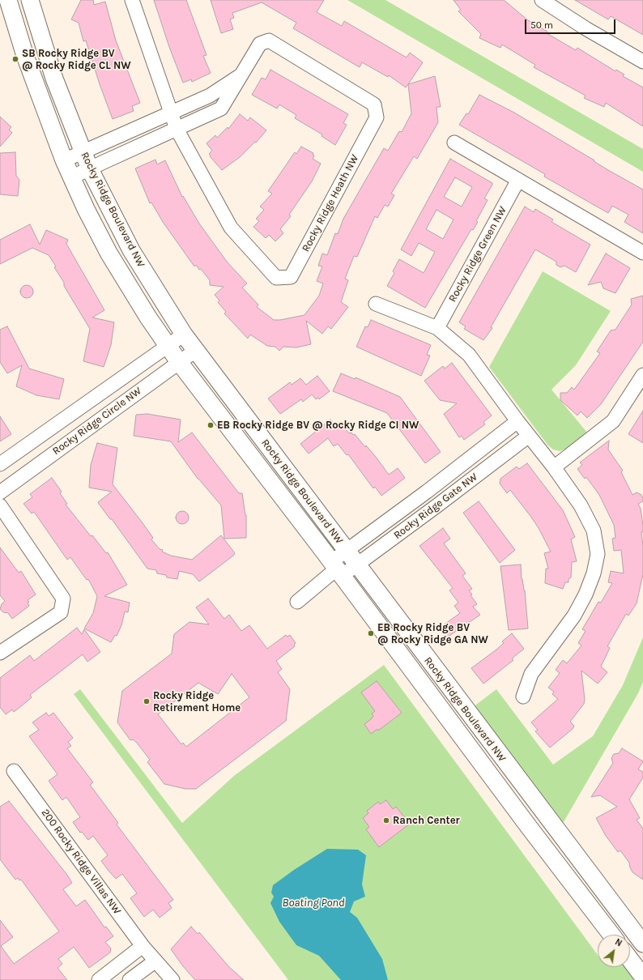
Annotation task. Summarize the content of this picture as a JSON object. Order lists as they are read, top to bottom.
{
  "streets": {
    "street": [
      "Rocky Ridge Heath NW",
      "Rocky Ridge Boulevard NW",
      "Rocky Ridge Green NW",
      "Rocky Ridge Circle NW",
      "Rocky Ridge Gate NW",
      "200 Rocky Ridge Villas NW"
    ]
  },
  "crossings": [
    ["Rocky Ridge Heath NW", "Rocky Ridge Boulevard NW"],
    ["Rocky Ridge Boulevard NW", "Rocky Ridge Circle NW"],
    ["Rocky Ridge Boulevard NW", "Rocky Ridge Gate NW"]
  ],
  "water": ["Boating Pond"],
  "places": [
    "SB Rocky Ridge BV @ Rocky Ridge CL NW",
    "EB Rocky Ridge BV @ Rocky Ridge CI NW",
    "EB Rocky Ridge BV @ Rocky Ridge GA NW",
    "Rocky Ridge Retirement Home",
    "Ranch Center"
  ],
  "scale_bar": "50 m",
  "north": "top right"
}
